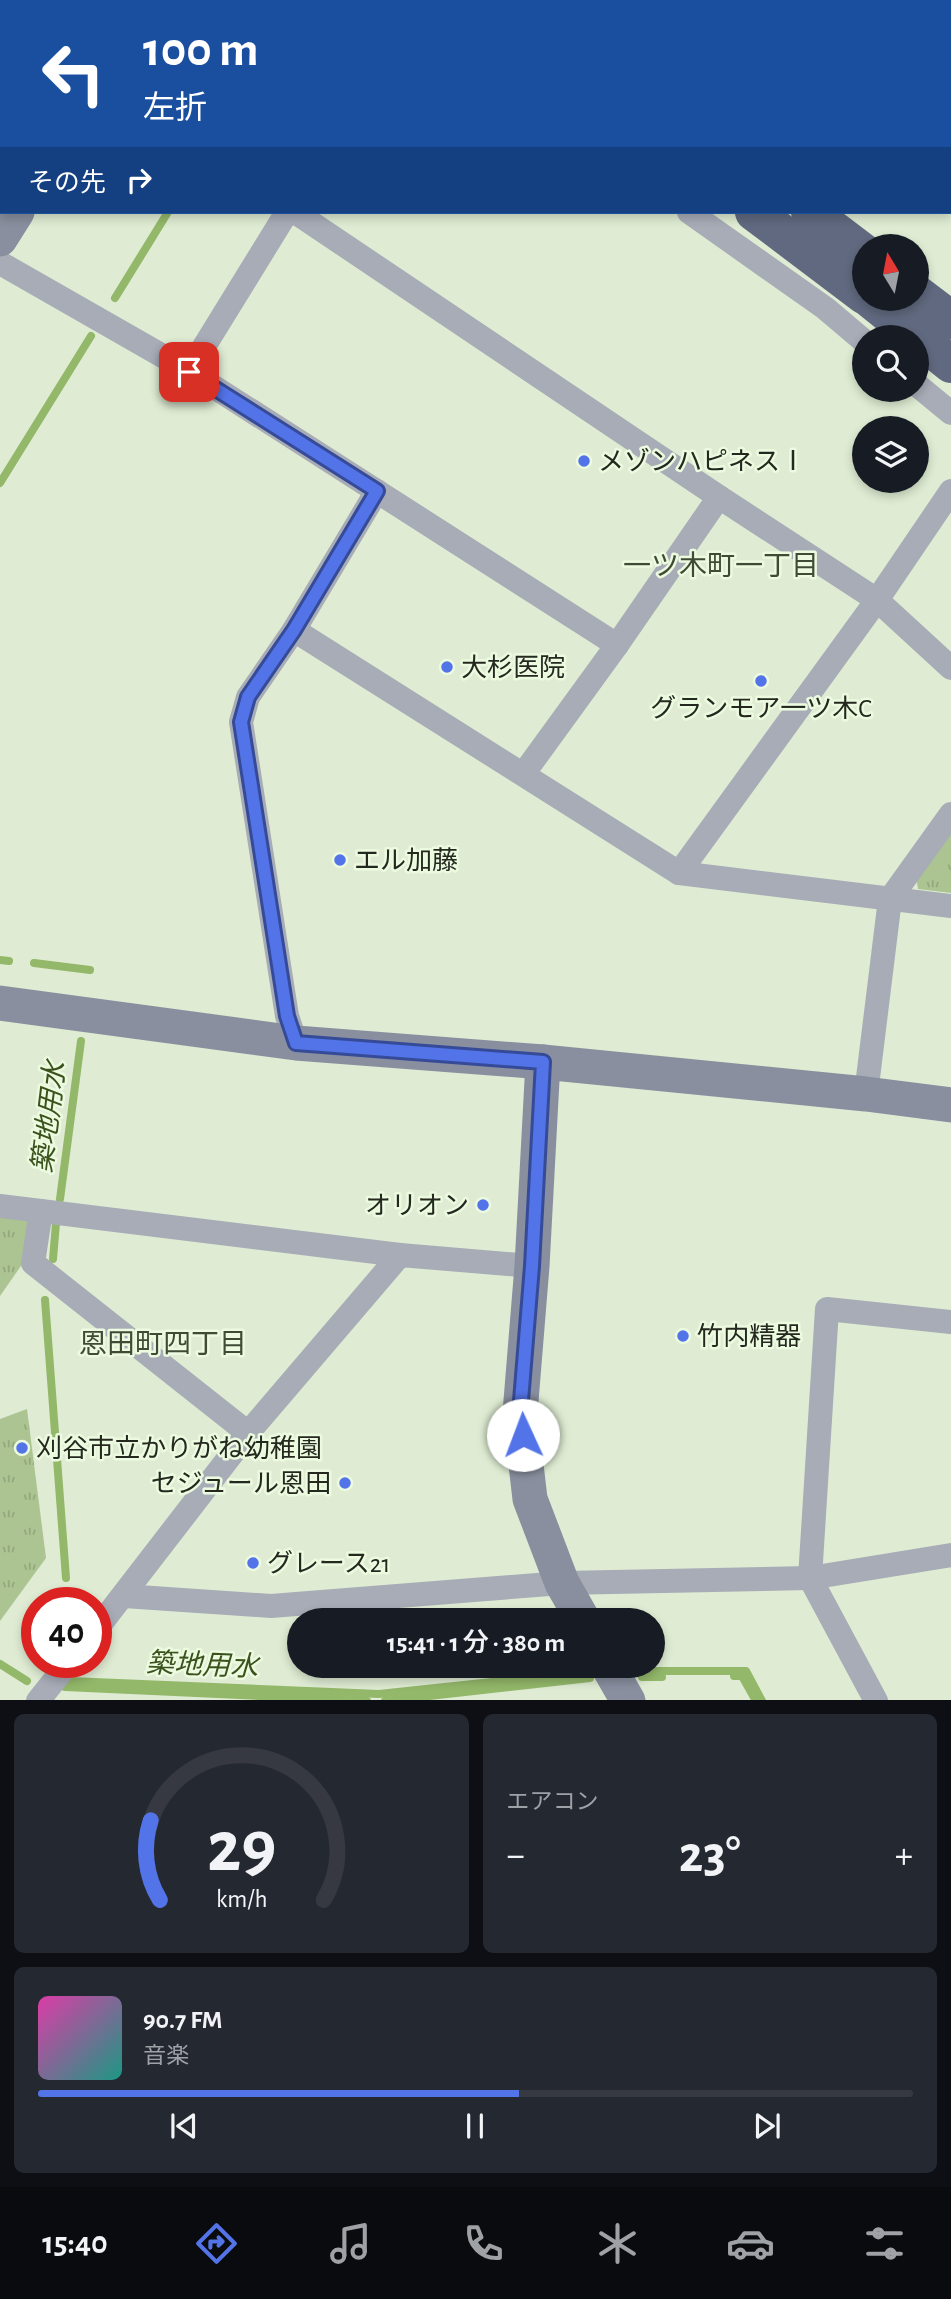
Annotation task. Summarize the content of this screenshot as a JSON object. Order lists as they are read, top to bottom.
{
  "districts": ["一ツ木町一丁目", "恩田町四丁目"],
  "water": ["築地用水"],
  "places": [
    "メゾンハピネスⅠ",
    "大杉医院",
    "グランモア一ツ木C",
    "エル加藤",
    "オリオン",
    "竹内精器",
    "刈谷市立かりがね幼稚園",
    "セジュール恩田",
    "グレース21"
  ],
  "north": "top",
  "page": {
    "turn": ["100 m", "左折"],
    "then": "その先",
    "limit": "40",
    "trip": "15:41 · 1 分 · 380 m",
    "tile": "エアコン",
    "heat": ["−", "23°", "+"],
    "song": ["90.7 FM", "音楽"],
    "tabs": "15:40",
    "gauge": ["29", "km/h"]
  }
}
